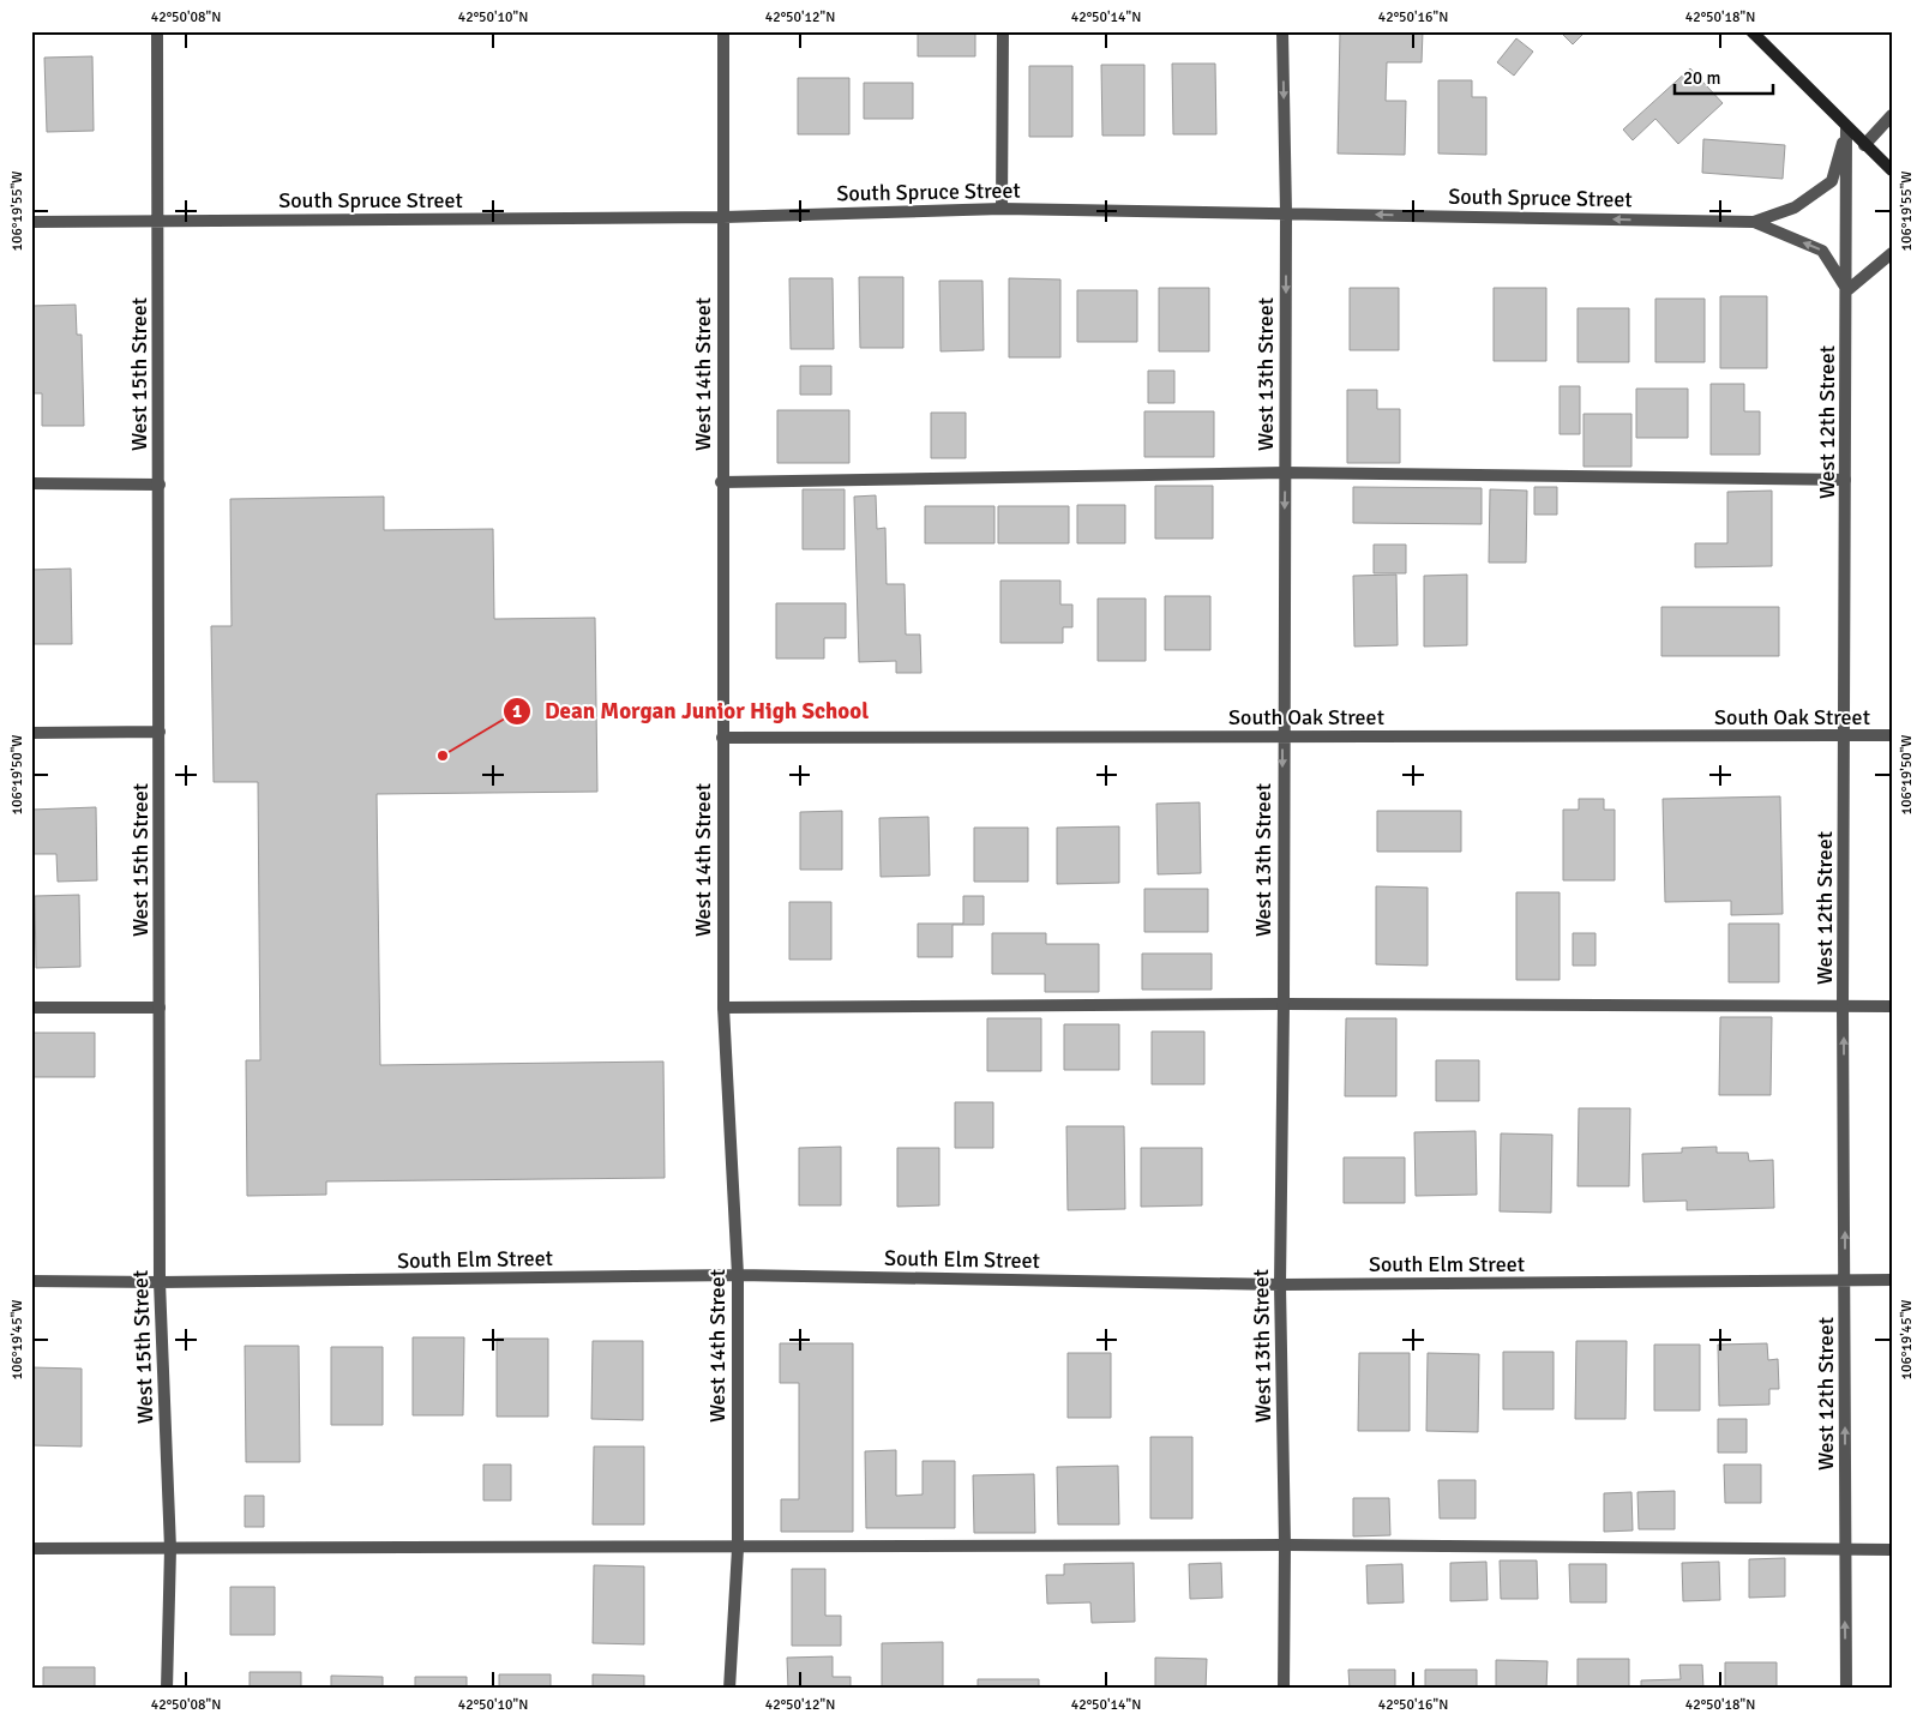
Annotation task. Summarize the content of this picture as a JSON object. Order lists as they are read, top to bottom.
{
  "streets": {
    "street": [
      "South Spruce Street",
      "West 15th Street",
      "West 14th Street",
      "West 13th Street",
      "West 12th Street",
      "South Oak Street",
      "South Elm Street"
    ]
  },
  "crossings": [
    ["South Spruce Street", "West 15th Street"],
    ["South Spruce Street", "West 14th Street"],
    ["South Spruce Street", "West 13th Street"],
    ["South Spruce Street", "West 12th Street"],
    ["West 15th Street", "South Elm Street"],
    ["West 14th Street", "South Oak Street"],
    ["West 14th Street", "South Elm Street"],
    ["West 13th Street", "South Oak Street"],
    ["West 13th Street", "South Elm Street"],
    ["West 12th Street", "South Oak Street"],
    ["West 12th Street", "South Elm Street"]
  ],
  "one_way": ["West 13th Street", "West 12th Street"],
  "places": ["Dean Morgan Junior High School"],
  "scale_bar": "20 m",
  "coordinates": [
    "42°50'08\"N",
    "42°50'10\"N",
    "42°50'12\"N",
    "42°50'14\"N",
    "42°50'16\"N",
    "42°50'18\"N",
    "106°19'55\"W",
    "106°19'50\"W",
    "106°19'45\"W"
  ]
}
